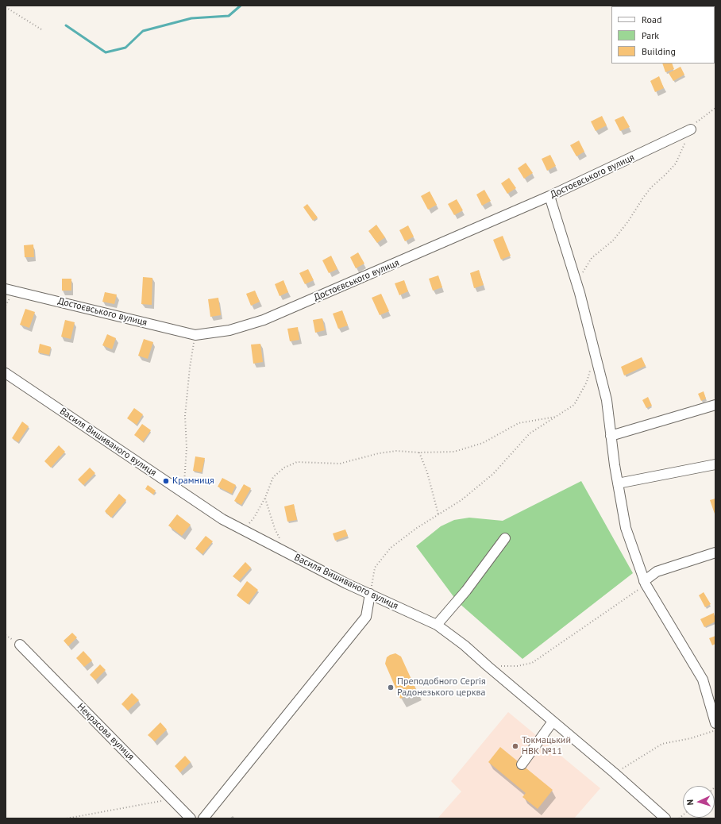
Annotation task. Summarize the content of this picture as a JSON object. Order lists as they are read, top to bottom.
{
  "streets": {
    "street": ["Достоєвського вулиця", "Василя Вишиваного вулиця", "Некрасова вулиця"]
  },
  "places": ["Крамниця", "Преподобного Сергія Радонезького церква", "Токмацький НВК №11"],
  "legend": ["Road", "Park", "Building"],
  "north": "left"
}
